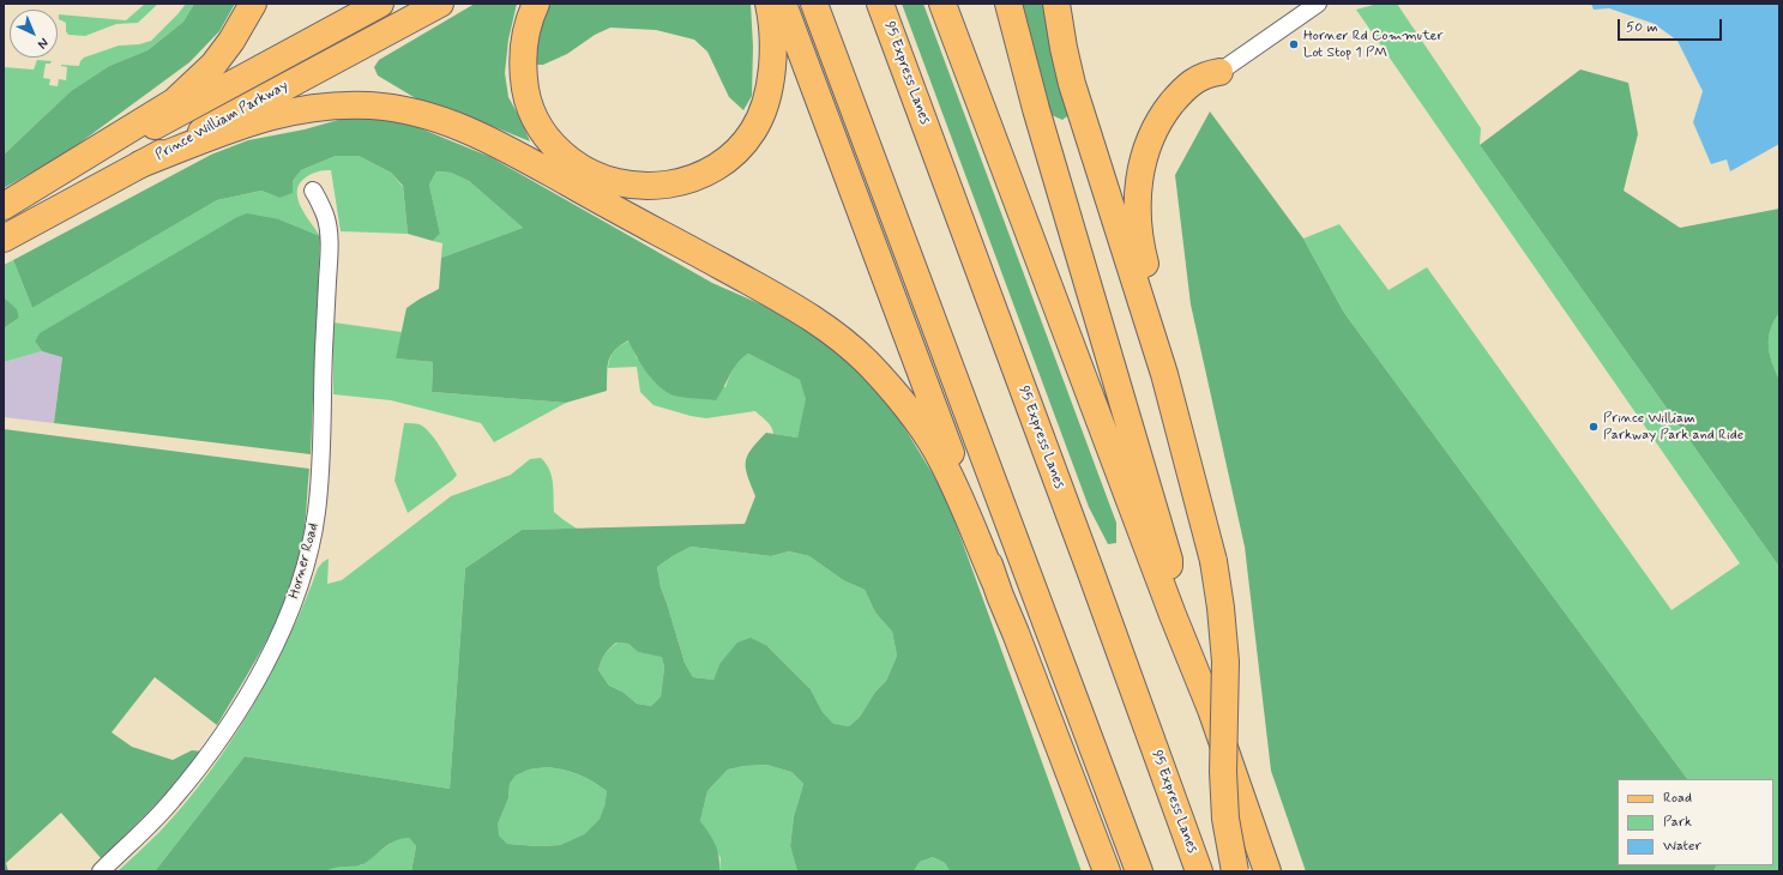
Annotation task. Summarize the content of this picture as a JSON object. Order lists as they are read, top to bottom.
{
  "streets": {
    "main road": ["95 Express Lanes", "Prince William Parkway"],
    "street": ["Horner Road"]
  },
  "places": ["Horner Rd Commuter Lot Stop 1 PM", "Prince William Parkway Park and Ride"],
  "legend": ["Road", "Park", "Water"],
  "scale_bar": "50 m",
  "north": "bottom right"
}
